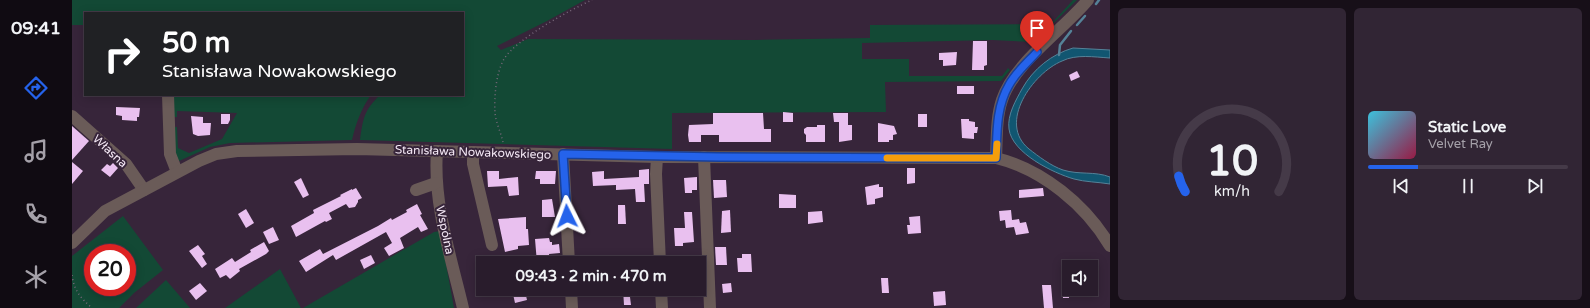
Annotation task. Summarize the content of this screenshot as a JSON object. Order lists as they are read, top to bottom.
{
  "streets": {
    "street": ["Własna", "Stanisława Nowakowskiego", "Wspólna"]
  },
  "crossings": [
    ["Własna", "Stanisława Nowakowskiego"],
    ["Stanisława Nowakowskiego", "Wspólna"]
  ],
  "page": {
    "tabs": "09:41",
    "turn": ["50 m", "Stanisława Nowakowskiego"],
    "song": ["Static Love", "Velvet Ray"],
    "limit": "20",
    "trip": "09:43 · 2 min · 470 m",
    "gauge": ["10", "km/h"]
  }
}
